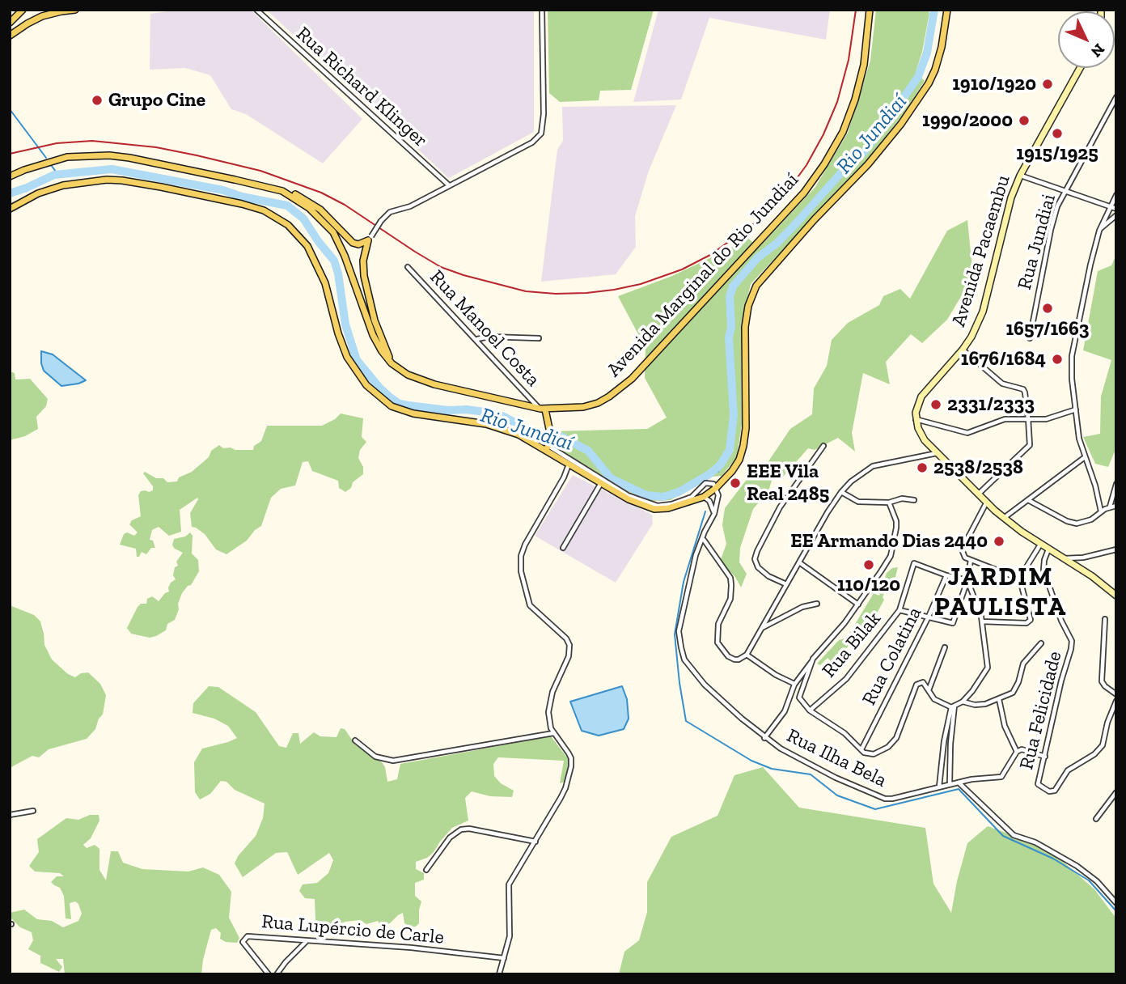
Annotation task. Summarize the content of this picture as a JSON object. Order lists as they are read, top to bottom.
{
  "streets": {
    "main road": ["Avenida Pacaembu", "Avenida Marginal do Rio Jundiaí"],
    "street": [
      "Rua Richard Klinger",
      "Rua Jundiai",
      "Rua Manoel Costa",
      "Rua Bilak",
      "Rua Colatina",
      "Rua Felicidade",
      "Rua Ilha Bela",
      "Rua Lupércio de Carle"
    ]
  },
  "crossings": [
    ["Avenida Marginal do Rio Jundiaí", "Rua Manoel Costa"],
    ["Rua Bilak", "Rua Colatina"]
  ],
  "districts": ["JARDIM PAULISTA"],
  "water": ["Rio Jundiaí"],
  "places": [
    "1910/1920",
    "Grupo Cine",
    "1990/2000",
    "1915/1925",
    "1657/1663",
    "1676/1684",
    "2331/2333",
    "2538/2538",
    "EEE Vila Real 2485",
    "EE Armando Dias 2440",
    "110/120"
  ],
  "north": "bottom right"
}
